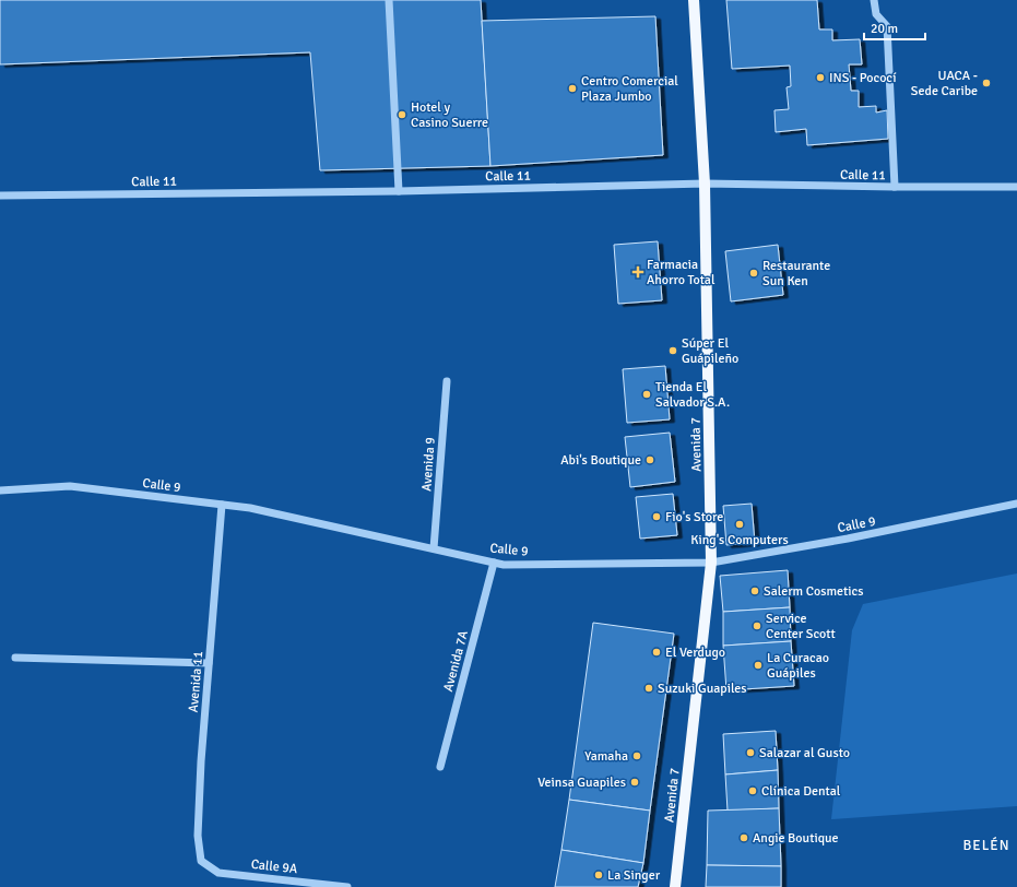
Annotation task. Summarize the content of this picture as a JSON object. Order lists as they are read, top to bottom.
{
  "streets": {
    "main road": ["Avenida 7"],
    "street": [
      "Calle 11",
      "Avenida 9",
      "Calle 9",
      "Avenida 7A",
      "Avenida 11",
      "Calle 9A"
    ]
  },
  "crossings": [
    ["Calle 11", "Avenida 7"],
    ["Avenida 7", "Calle 9"],
    ["Avenida 9", "Calle 9"],
    ["Calle 9", "Avenida 7A"],
    ["Calle 9", "Avenida 11"],
    ["Avenida 11", "Calle 9A"]
  ],
  "districts": ["BELÉN"],
  "places": {
    "other": [
      "INS - Pococí",
      "UACA - Sede Caribe",
      "Centro Comercial Plaza Jumbo",
      "Hotel y Casino Suerre",
      "Restaurante Sun Ken",
      "Súper El Guápileño",
      "Tienda El Salvador S.A.",
      "Abi's Boutique",
      "Fio's Store",
      "King's Computers",
      "Salerm Cosmetics",
      "Service Center Scott",
      "El Verdugo",
      "La Curacao Guápiles",
      "Suzuki Guapiles",
      "Salazar al Gusto",
      "Yamaha",
      "Veinsa Guapiles",
      "Clínica Dental",
      "Angie Boutique",
      "La Singer"
    ],
    "health": ["Farmacia Ahorro Total"]
  },
  "scale_bar": "20 m"
}
